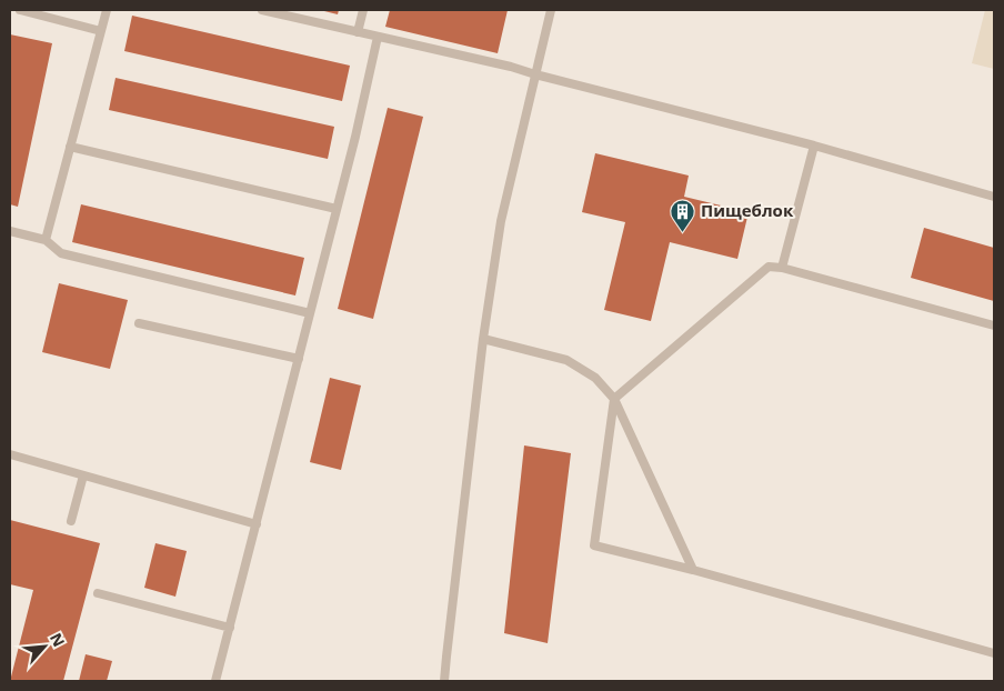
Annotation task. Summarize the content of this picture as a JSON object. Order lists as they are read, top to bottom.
{
  "places": {
    "building": ["Пищеблок"]
  },
  "north": "top right"
}
